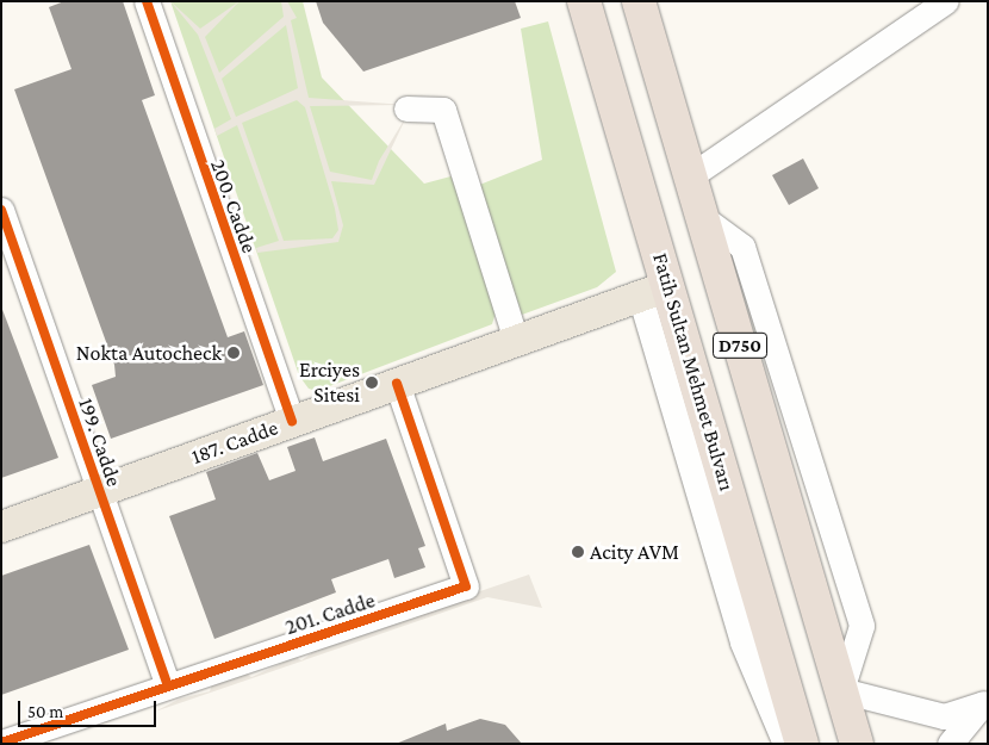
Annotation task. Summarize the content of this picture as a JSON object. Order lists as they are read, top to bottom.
{
  "streets": {
    "highway": ["D750", "Fatih Sultan Mehmet Bulvarı"],
    "main road": ["187. Cadde"],
    "street": ["200. Cadde", "199. Cadde", "201. Cadde"]
  },
  "crossings": [
    ["200. Cadde", "187. Cadde"],
    ["Fatih Sultan Mehmet Bulvarı", "187. Cadde"],
    ["199. Cadde", "187. Cadde"],
    ["199. Cadde", "201. Cadde"],
    ["187. Cadde", "201. Cadde"]
  ],
  "places": ["Nokta Autocheck", "Erciyes Sitesi", "Acity AVM"],
  "scale_bar": "50 m"
}
